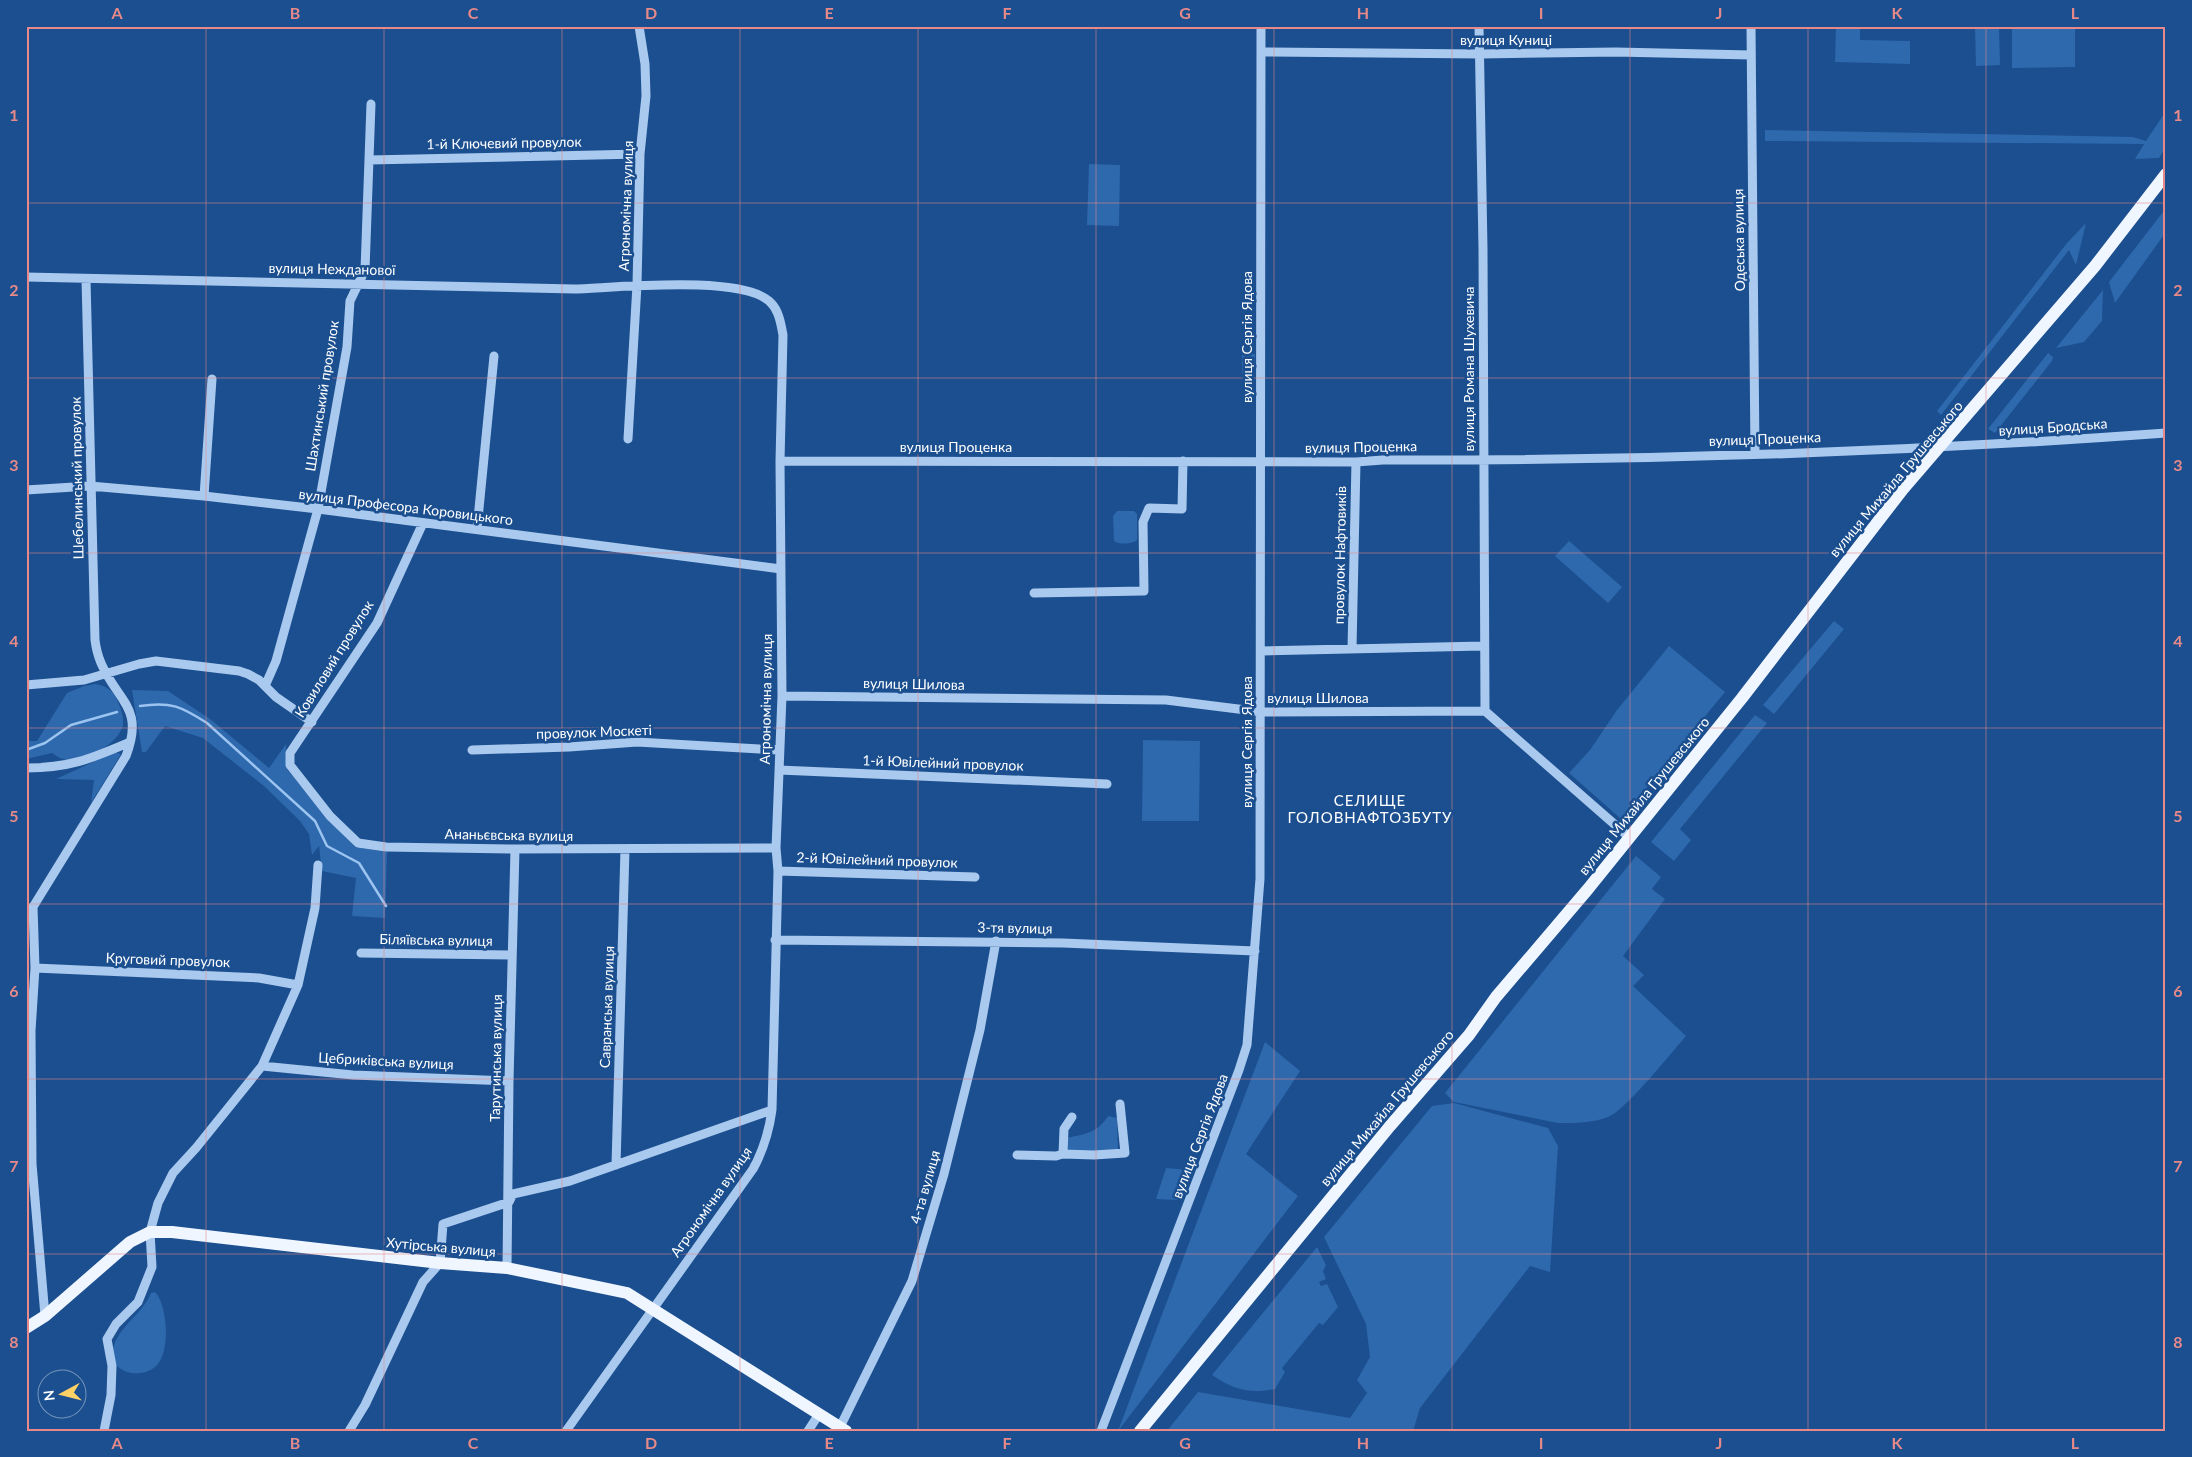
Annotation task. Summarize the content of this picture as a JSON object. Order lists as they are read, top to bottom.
{
  "streets": {
    "main road": ["вулиця Михайла Грушевського", "Хутірська вулиця"],
    "street": [
      "вулиця Куниці",
      "1-й Ключевий провулок",
      "Агрономічна вулиця",
      "Одеська вулиця",
      "вулиця Нежданової",
      "вулиця Сергія Ядова",
      "вулиця Романа Шухевича",
      "Шахтинський провулок",
      "вулиця Бродська",
      "вулиця Проценка",
      "Шебелинський провулок",
      "вулиця Професора Коровицького",
      "провулок Нафтовиків",
      "Ковиловий провулок",
      "вулиця Шилова",
      "провулок Москеті",
      "1-й Ювілейний провулок",
      "Ананьєвська вулиця",
      "2-й Ювілейний провулок",
      "3-тя вулиця",
      "Біляївська вулиця",
      "Круговий провулок",
      "Савранська вулиця",
      "Тарутинська вулиця",
      "Цебриківська вулиця",
      "4-та вулиця"
    ]
  },
  "crossings": [
    ["вулиця Куниці", "Одеська вулиця"],
    ["вулиця Куниці", "вулиця Сергія Ядова"],
    ["вулиця Куниці", "вулиця Романа Шухевича"],
    ["1-й Ключевий провулок", "Агрономічна вулиця"],
    ["1-й Ключевий провулок", "Шахтинський провулок"],
    ["Агрономічна вулиця", "вулиця Нежданової"],
    ["Агрономічна вулиця", "вулиця Проценка"],
    ["Агрономічна вулиця", "вулиця Професора Коровицького"],
    ["Агрономічна вулиця", "вулиця Шилова"],
    ["Агрономічна вулиця", "провулок Москеті"],
    ["Агрономічна вулиця", "1-й Ювілейний провулок"],
    ["Агрономічна вулиця", "Ананьєвська вулиця"],
    ["Агрономічна вулиця", "2-й Ювілейний провулок"],
    ["Агрономічна вулиця", "3-тя вулиця"],
    ["Агрономічна вулиця", "Хутірська вулиця"],
    ["Одеська вулиця", "вулиця Проценка"],
    ["вулиця Нежданової", "Шахтинський провулок"],
    ["вулиця Нежданової", "Шебелинський провулок"],
    ["вулиця Сергія Ядова", "вулиця Проценка"],
    ["вулиця Сергія Ядова", "вулиця Шилова"],
    ["вулиця Сергія Ядова", "3-тя вулиця"],
    ["вулиця Романа Шухевича", "вулиця Проценка"],
    ["вулиця Романа Шухевича", "вулиця Шилова"],
    ["Шахтинський провулок", "вулиця Професора Коровицького"],
    ["вулиця Бродська", "вулиця Проценка"],
    ["вулиця Бродська", "вулиця Михайла Грушевського"],
    ["вулиця Проценка", "вулиця Михайла Грушевського"],
    ["вулиця Проценка", "провулок Нафтовиків"],
    ["Шебелинський провулок", "вулиця Професора Коровицького"],
    ["вулиця Професора Коровицького", "Ковиловий провулок"],
    ["Ковиловий провулок", "Ананьєвська вулиця"],
    ["Ананьєвська вулиця", "Савранська вулиця"],
    ["Ананьєвська вулиця", "Тарутинська вулиця"],
    ["3-тя вулиця", "4-та вулиця"],
    ["Біляївська вулиця", "Тарутинська вулиця"],
    ["Тарутинська вулиця", "Цебриківська вулиця"],
    ["Тарутинська вулиця", "Хутірська вулиця"],
    ["4-та вулиця", "Хутірська вулиця"]
  ],
  "districts": ["СЕЛИЩЕ ГОЛОВНАФТОЗБУТУ"],
  "north": "left",
  "grid": {
    "columns": [
      "A",
      "B",
      "C",
      "D",
      "E",
      "F",
      "G",
      "H",
      "I",
      "J",
      "K",
      "L"
    ],
    "rows": [
      "1",
      "2",
      "3",
      "4",
      "5",
      "6",
      "7",
      "8"
    ]
  }
}
